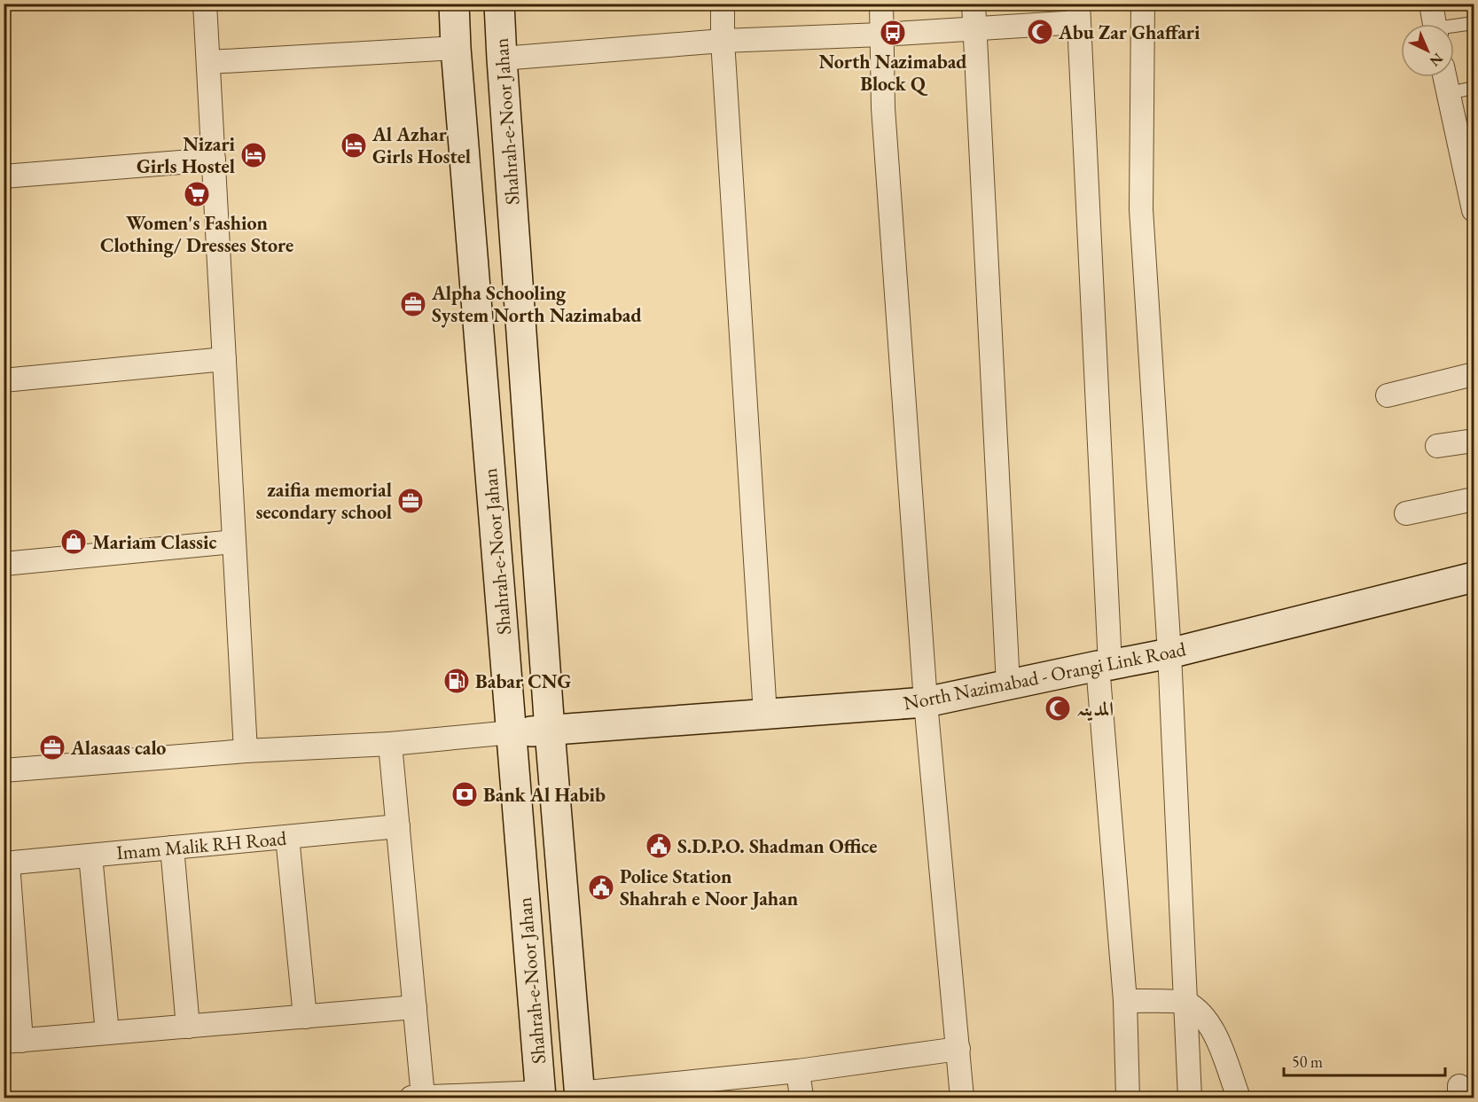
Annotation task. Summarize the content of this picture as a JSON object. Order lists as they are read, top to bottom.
{
  "streets": {
    "main road": ["Shahrah-e-Noor Jahan", "North Nazimabad - Orangi Link Road"],
    "street": ["Imam Malik RH Road"]
  },
  "crossings": [
    ["Shahrah-e-Noor Jahan", "North Nazimabad - Orangi Link Road"]
  ],
  "places": {
    "mosque": ["Abu Zar Ghaffari", "المدینہ"],
    "bus stop": ["North Nazimabad Block Q"],
    "hotel": ["Al Azhar Girls Hostel", "Nizari Girls Hostel"],
    "supermarket": ["Women's Fashion Clothing/ Dresses Store"],
    "office": ["Alpha Schooling System North Nazimabad", "zaifia memorial secondary school", "Alasaas calo"],
    "shop": ["Mariam Classic"],
    "fuel station": ["Babar CNG"],
    "bank": ["Bank Al Habib"],
    "public building": ["S.D.P.O. Shadman Office", "Police Station Shahrah e Noor Jahan"]
  },
  "scale_bar": "50 m",
  "north": "bottom right"
}
